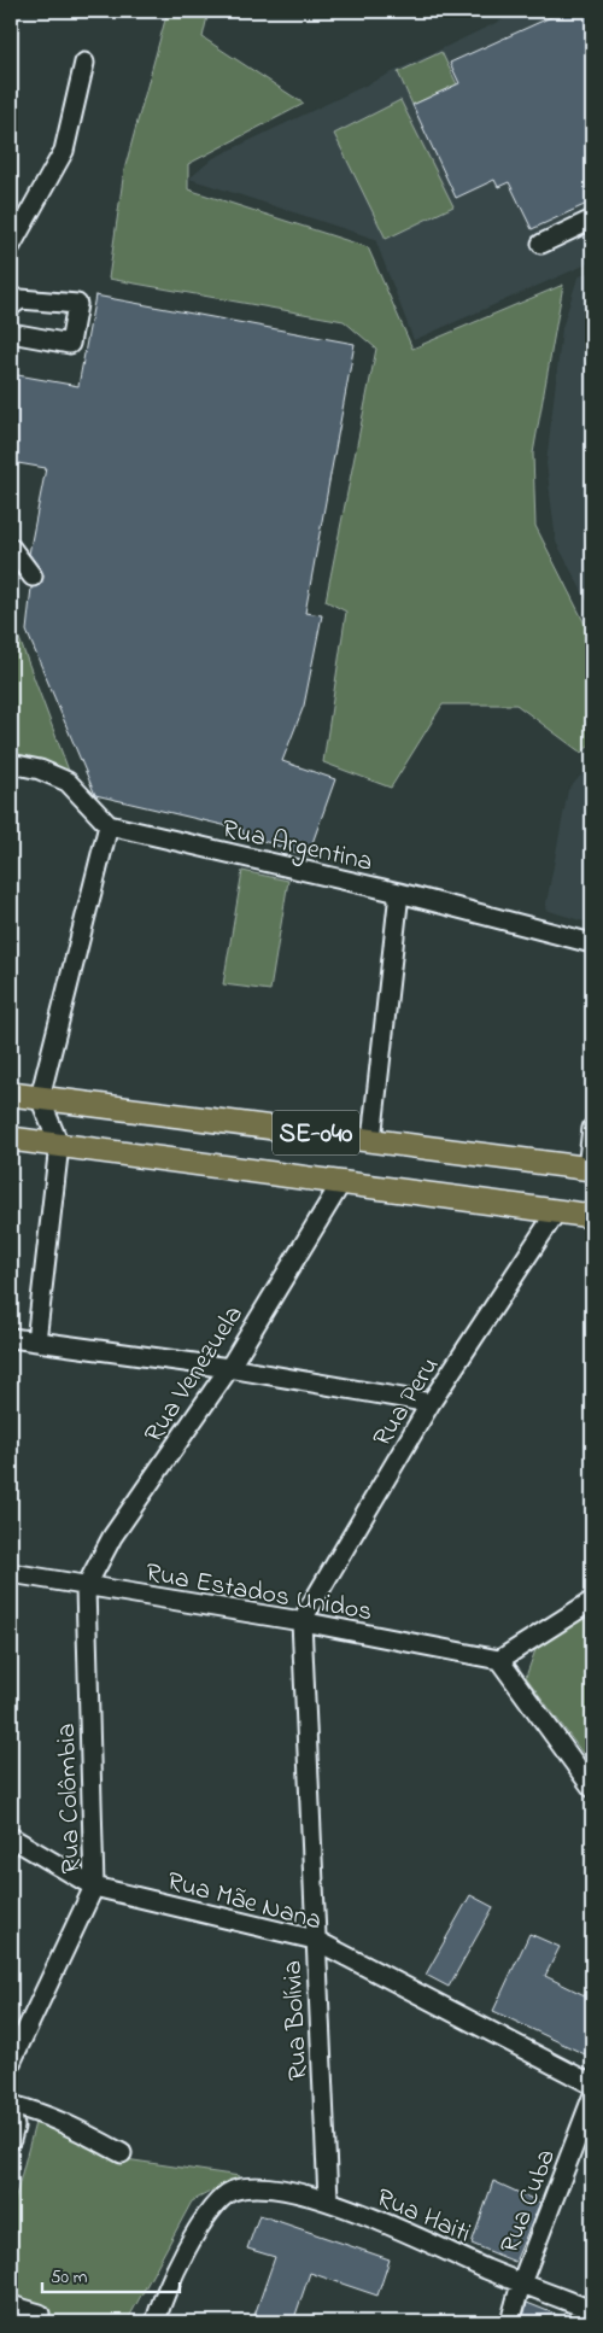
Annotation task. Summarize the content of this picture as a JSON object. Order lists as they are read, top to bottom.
{
  "streets": {
    "main road": ["SE-040"],
    "street": [
      "Rua Argentina",
      "Rua Venezuela",
      "Rua Peru",
      "Rua Estados Unidos",
      "Rua Colômbia",
      "Rua Mãe Nana",
      "Rua Bolívia",
      "Rua Cuba",
      "Rua Haiti"
    ]
  },
  "crossings": [
    ["SE-040", "Rua Venezuela"],
    ["SE-040", "Rua Peru"],
    ["Rua Venezuela", "Rua Estados Unidos"],
    ["Rua Venezuela", "Rua Colômbia"],
    ["Rua Peru", "Rua Estados Unidos"],
    ["Rua Peru", "Rua Bolívia"],
    ["Rua Estados Unidos", "Rua Colômbia"],
    ["Rua Estados Unidos", "Rua Bolívia"],
    ["Rua Colômbia", "Rua Mãe Nana"],
    ["Rua Mãe Nana", "Rua Bolívia"],
    ["Rua Bolívia", "Rua Haiti"],
    ["Rua Cuba", "Rua Haiti"]
  ],
  "scale_bar": "50 m"
}
